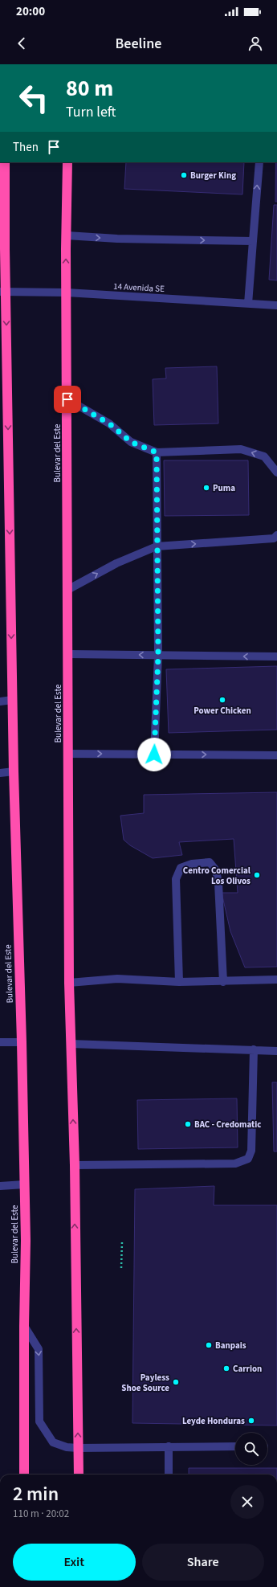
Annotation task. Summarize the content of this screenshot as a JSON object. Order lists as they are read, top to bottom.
{
  "streets": {
    "highway": ["Bulevar del Este"],
    "street": ["14 Avenida SE"]
  },
  "crossings": [
    ["14 Avenida SE", "Bulevar del Este"]
  ],
  "places": [
    "Burger King",
    "Puma",
    "Power Chicken",
    "Centro Comercial Los Olivos",
    "BAC - Credomatic",
    "Banpais",
    "Carrion",
    "Payless Shoe Source",
    "Leyde Honduras"
  ],
  "page": {
    "status": "20:00",
    "header": "Beeline",
    "turn": ["80 m", "Turn left"],
    "then": "Then",
    "heading": ["2 min", "110 m · 20:02"],
    "buttons": ["Exit", "Share"]
  }
}
